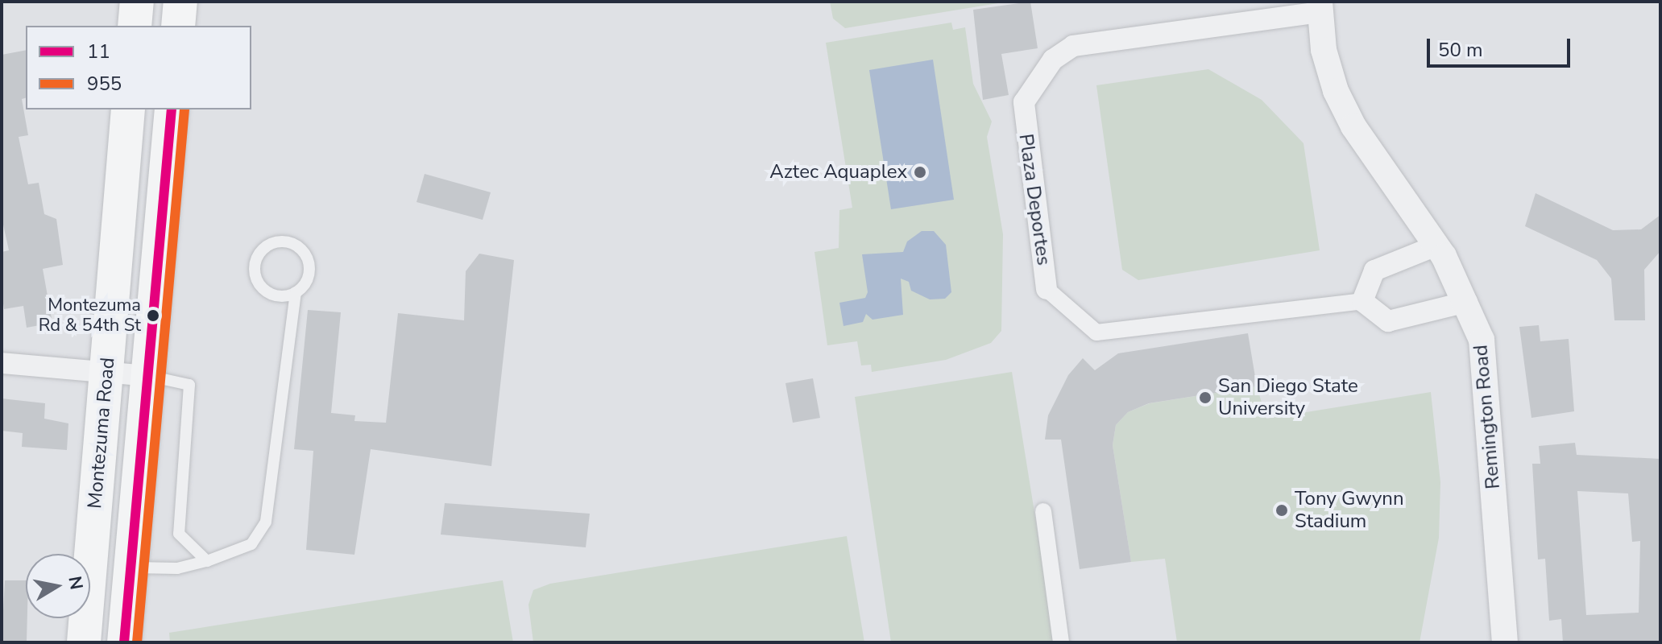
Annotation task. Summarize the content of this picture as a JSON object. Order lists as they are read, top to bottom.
{
  "streets": {
    "main road": ["Montezuma Road"],
    "street": ["Plaza Deportes", "Remington Road"]
  },
  "crossings": [
    ["Plaza Deportes", "Remington Road"]
  ],
  "places": [
    "Aztec Aquaplex",
    "Montezuma Rd & 54th St",
    "San Diego State University",
    "Tony Gwynn Stadium"
  ],
  "lines": ["transit line 11", "transit line 955"],
  "legend": ["11", "955"],
  "scale_bar": "50 m",
  "north": "right"
}
